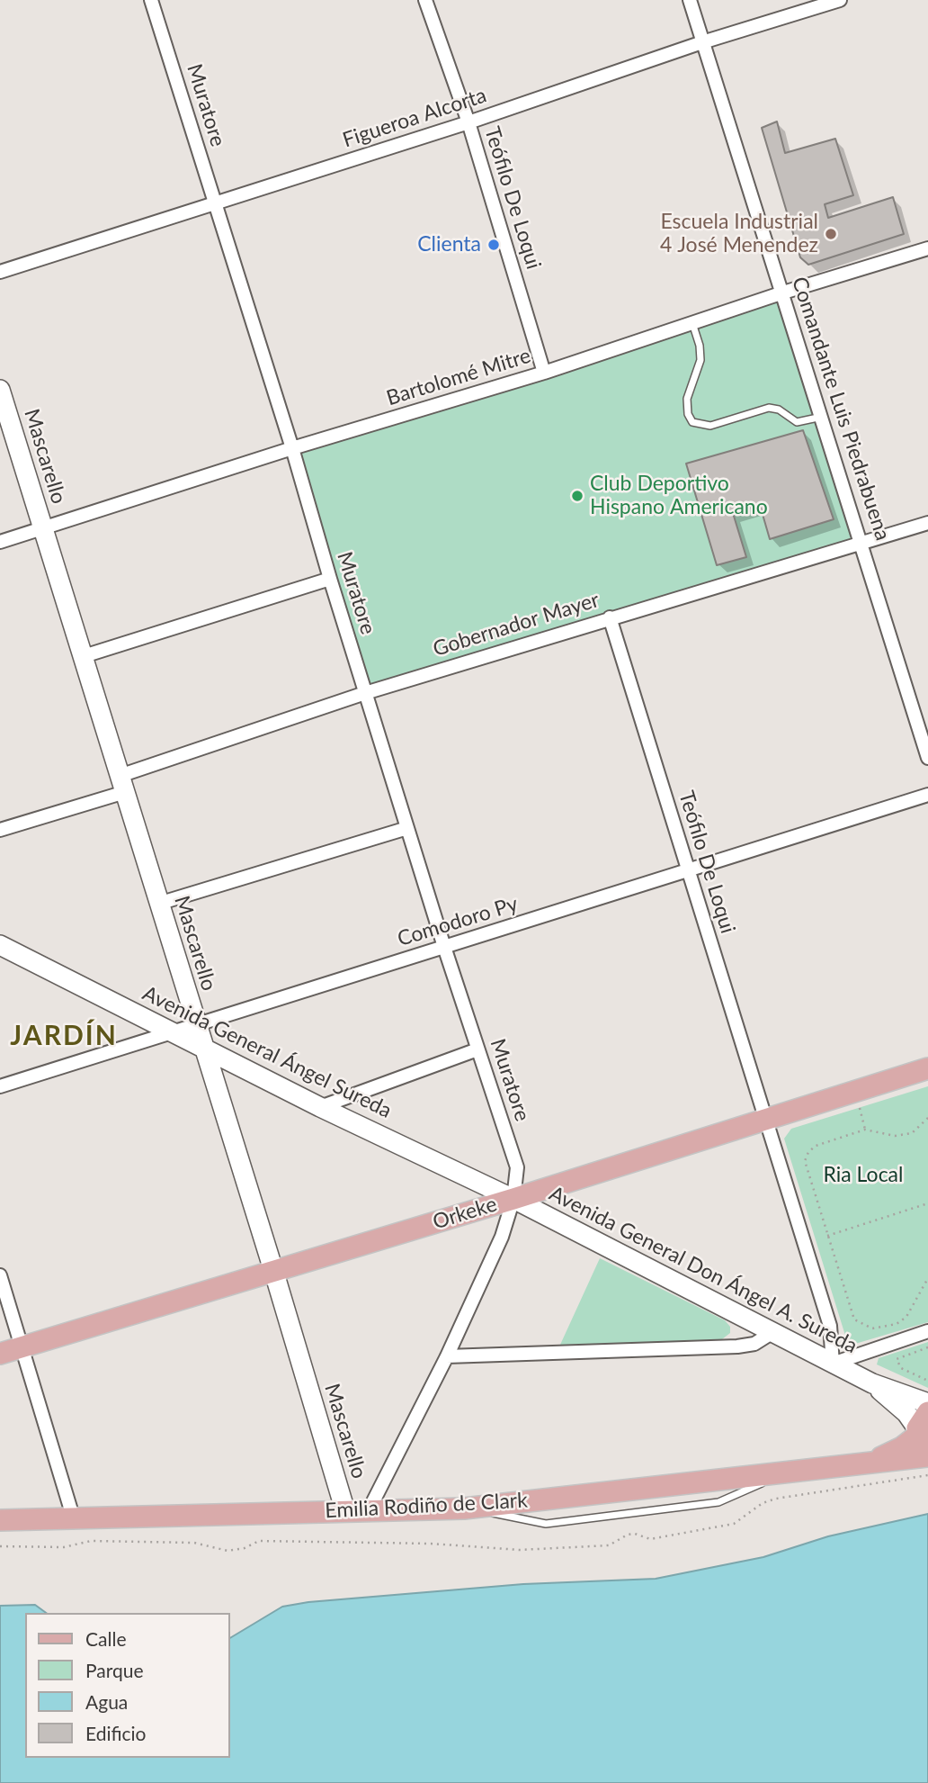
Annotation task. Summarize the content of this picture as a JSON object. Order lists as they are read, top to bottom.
{
  "streets": {
    "main road": [
      "Mascarello",
      "Avenida General Ángel Sureda",
      "Orkeke",
      "Avenida General Don Ángel A. Sureda",
      "Emilia Rodiño de Clark"
    ],
    "street": [
      "Muratore",
      "Figueroa Alcorta",
      "Teófilo De Loqui",
      "Bartolomé Mitre",
      "Comandante Luis Piedrabuena",
      "Gobernador Mayer",
      "Comodoro Py"
    ]
  },
  "crossings": [
    ["Muratore", "Figueroa Alcorta"],
    ["Muratore", "Bartolomé Mitre"],
    ["Muratore", "Gobernador Mayer"],
    ["Muratore", "Comodoro Py"],
    ["Muratore", "Avenida General Ángel Sureda"],
    ["Muratore", "Orkeke"],
    ["Muratore", "Avenida General Don Ángel A. Sureda"],
    ["Muratore", "Emilia Rodiño de Clark"],
    ["Figueroa Alcorta", "Teófilo De Loqui"],
    ["Figueroa Alcorta", "Comandante Luis Piedrabuena"],
    ["Teófilo De Loqui", "Bartolomé Mitre"],
    ["Teófilo De Loqui", "Gobernador Mayer"],
    ["Teófilo De Loqui", "Comodoro Py"],
    ["Teófilo De Loqui", "Orkeke"],
    ["Teófilo De Loqui", "Avenida General Don Ángel A. Sureda"],
    ["Bartolomé Mitre", "Comandante Luis Piedrabuena"],
    ["Bartolomé Mitre", "Mascarello"],
    ["Comandante Luis Piedrabuena", "Gobernador Mayer"],
    ["Mascarello", "Gobernador Mayer"],
    ["Mascarello", "Comodoro Py"],
    ["Mascarello", "Avenida General Ángel Sureda"],
    ["Mascarello", "Orkeke"],
    ["Mascarello", "Emilia Rodiño de Clark"],
    ["Comodoro Py", "Avenida General Ángel Sureda"],
    ["Avenida General Ángel Sureda", "Orkeke"],
    ["Avenida General Ángel Sureda", "Avenida General Don Ángel A. Sureda"],
    ["Orkeke", "Avenida General Don Ángel A. Sureda"],
    ["Avenida General Don Ángel A. Sureda", "Emilia Rodiño de Clark"]
  ],
  "districts": ["JARDÍN"],
  "parks": ["Ria Local"],
  "places": ["Escuela Industrial 4 José Menendez", "Clienta", "Club Deportivo Hispano Americano"],
  "legend": [
    "Calle",
    "Parque",
    "Agua",
    "Edificio"
  ]
}
